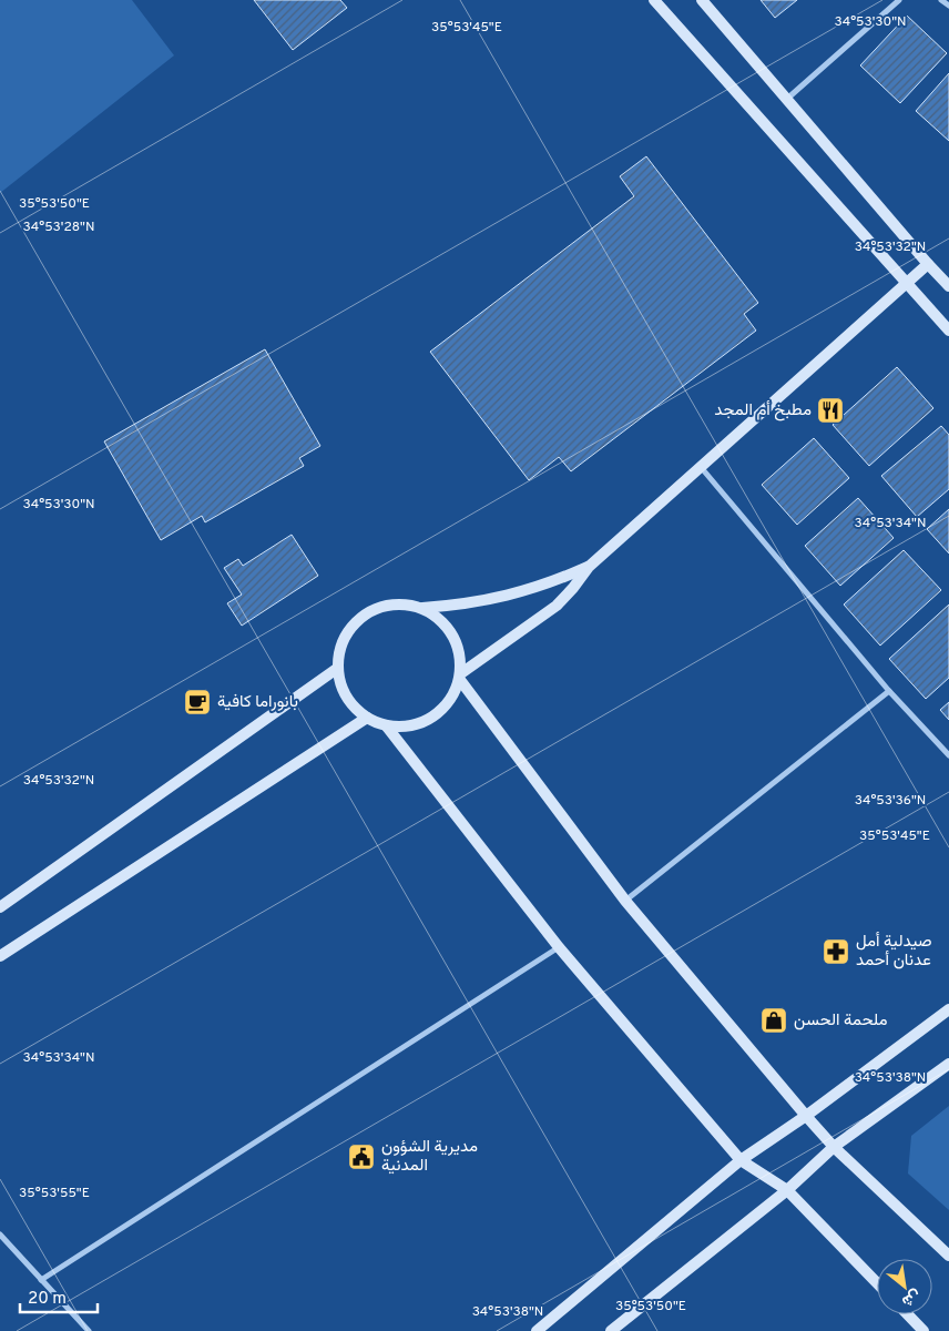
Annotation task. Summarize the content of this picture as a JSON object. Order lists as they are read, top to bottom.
{
  "places": {
    "restaurant": ["مطبخ أم المجد"],
    "cafe": ["بانوراما كافية"],
    "pharmacy": ["صيدلية أمل عدنان أحمد"],
    "shop": ["ملحمة الحسن"],
    "public building": ["مديرية الشؤون المدنية"]
  },
  "scale_bar": "20 m",
  "north": "bottom right",
  "coordinates": [
    "34°53'30\"N",
    "35°53'45\"E",
    "35°53'50\"E",
    "34°53'28\"N",
    "34°53'32\"N",
    "34°53'34\"N",
    "34°53'36\"N",
    "34°53'38\"N",
    "35°53'55\"E"
  ]
}
